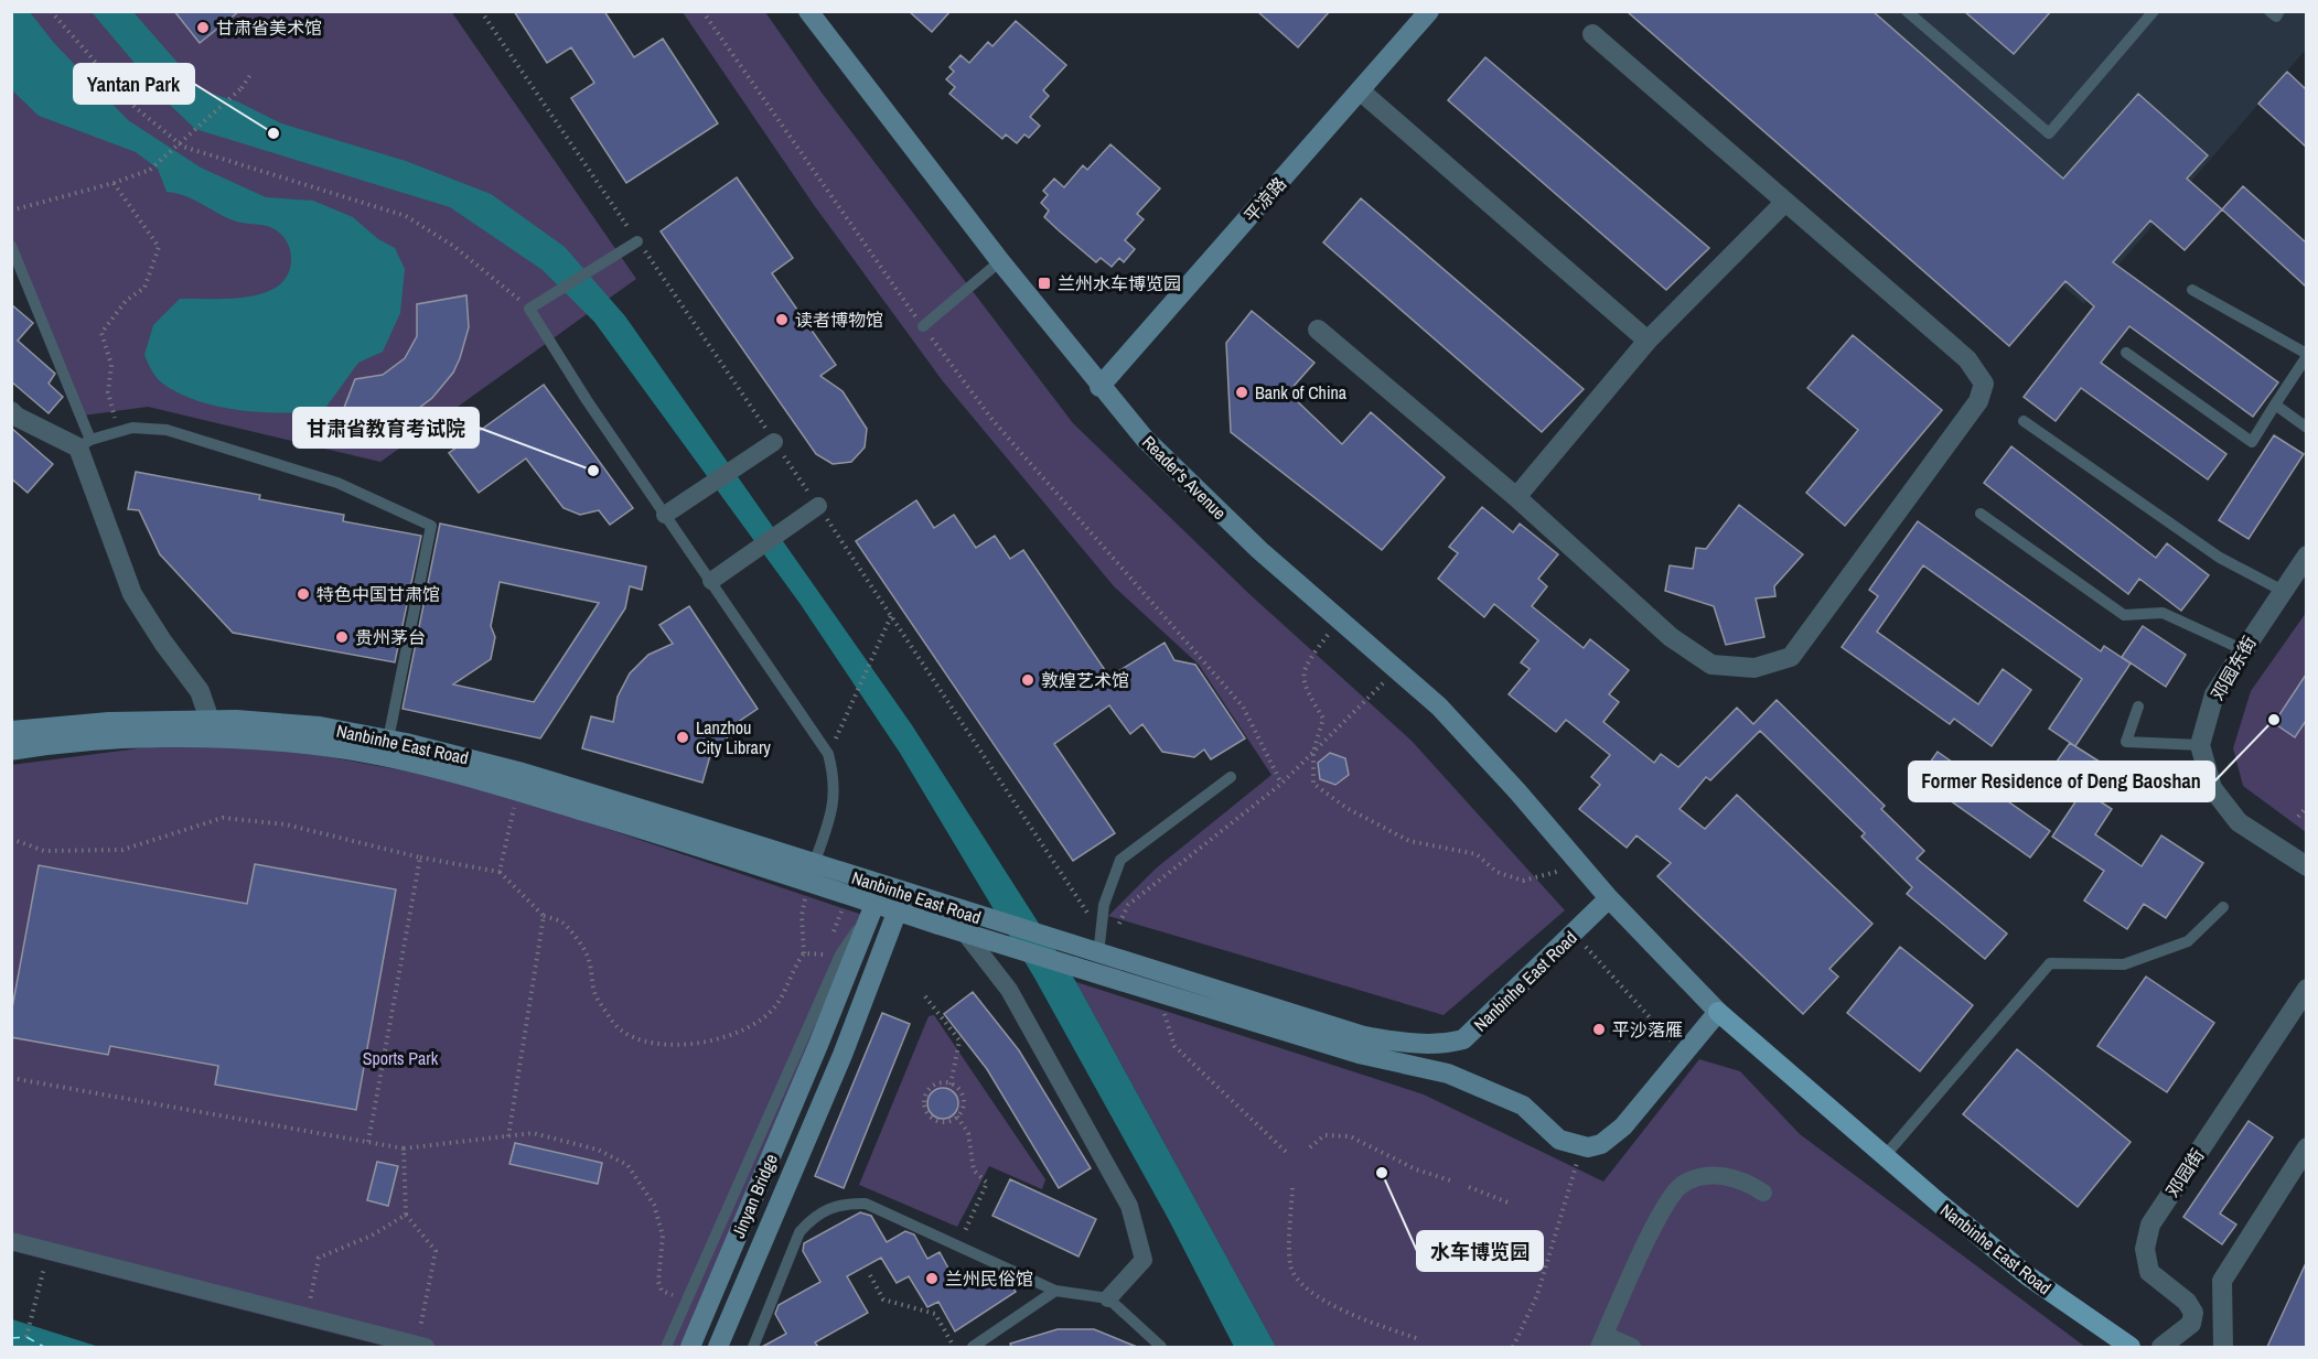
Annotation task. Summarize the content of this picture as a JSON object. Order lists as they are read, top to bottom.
{
  "streets": {
    "main road": [
      "平凉路",
      "Reader's Avenue",
      "Nanbinhe East Road",
      "Jinyan Bridge"
    ],
    "street": ["邓园东街", "邓园街"]
  },
  "crossings": [
    ["平凉路", "Reader's Avenue"],
    ["Reader's Avenue", "Nanbinhe East Road"],
    ["Nanbinhe East Road", "Jinyan Bridge"]
  ],
  "parks": ["Sports Park"],
  "places": {
    "other": [
      "甘肃省美术馆",
      "Yantan Park",
      "读者博物馆",
      "Bank of China",
      "甘肃省教育考试院",
      "特色中国甘肃馆",
      "贵州茅台",
      "敦煌艺术馆",
      "Former Residence of Deng Baoshan",
      "Lanzhou City Library",
      "平沙落雁",
      "水车博览园",
      "兰州民俗馆"
    ],
    "transit": ["兰州水车博览园"]
  }
}
